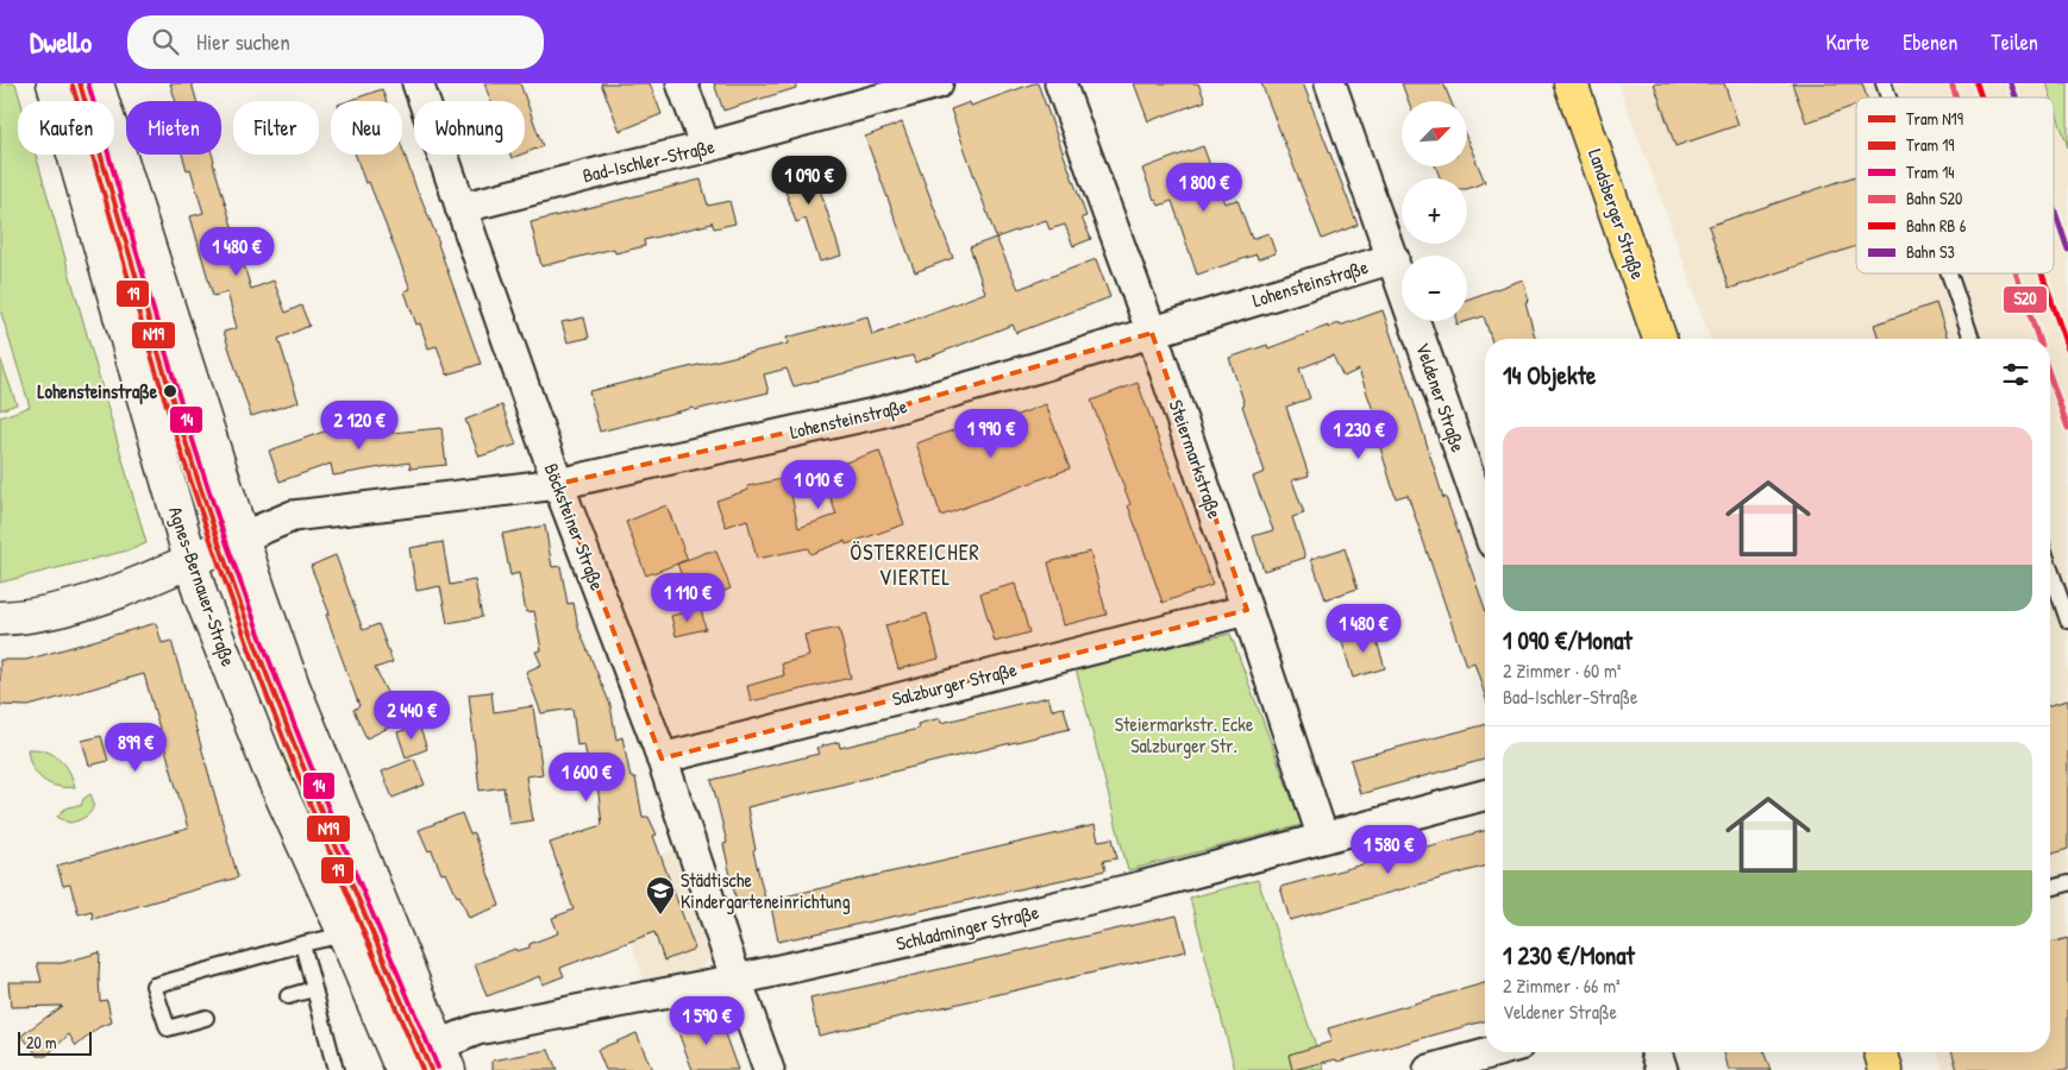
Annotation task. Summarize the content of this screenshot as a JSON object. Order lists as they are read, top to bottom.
{
  "streets": {
    "main road": ["Landsberger Straße", "Lohensteinstraße", "Agnes-Bernauer-Straße"],
    "street": [
      "Bad-Ischler-Straße",
      "Veldener Straße",
      "Steiermarkstraße",
      "Böcksteiner Straße",
      "Salzburger Straße",
      "Schladminger Straße"
    ]
  },
  "crossings": [
    ["Bad-Ischler-Straße", "Böcksteiner Straße"],
    ["Lohensteinstraße", "Veldener Straße"],
    ["Lohensteinstraße", "Steiermarkstraße"],
    ["Lohensteinstraße", "Böcksteiner Straße"],
    ["Lohensteinstraße", "Agnes-Bernauer-Straße"],
    ["Steiermarkstraße", "Salzburger Straße"],
    ["Steiermarkstraße", "Schladminger Straße"],
    ["Böcksteiner Straße", "Salzburger Straße"],
    ["Böcksteiner Straße", "Schladminger Straße"]
  ],
  "districts": ["ÖSTERREICHER VIERTEL"],
  "parks": ["Steiermarkstr. Ecke Salzburger Str."],
  "places": {
    "other": ["Lohensteinstraße"],
    "school or university": ["Städtische Kindergarteneinrichtung"]
  },
  "lines": [
    "tram line N19",
    "tram line 14",
    "rail line S20",
    "rail line S3",
    "tram line 19"
  ],
  "legend": [
    "Tram N19",
    "Tram 19",
    "Tram 14",
    "Bahn S20",
    "Bahn RB 6",
    "Bahn S3"
  ],
  "scale_bar": "20 m",
  "north": "top right",
  "page": {
    "header": "Dwello",
    "search": "Hier suchen",
    "nav": ["Karte", "Ebenen", "Teilen"],
    "map_buttons": ["+", "−"],
    "chip": [
      "Kaufen",
      "Mieten",
      "Filter",
      "Neu",
      "Wohnung"
    ],
    "price": [
      "1 090 €",
      "1 800 €",
      "1 480 €",
      "2 120 €",
      "1 990 €",
      "1 230 €",
      "1 010 €",
      "1 110 €",
      "1 480 €",
      "2 440 €",
      "899 €",
      "1 600 €",
      "1 580 €",
      "1 590 €"
    ],
    "heading": "14 Objekte",
    "list": [
      {
        "name": "1 090 €/Monat",
        "note": "2 Zimmer · 60 m² · Bad-Ischler-Straße"
      },
      {
        "name": "1 230 €/Monat",
        "note": "2 Zimmer · 66 m² · Veldener Straße"
      }
    ],
    "scale": "20 m"
  }
}
